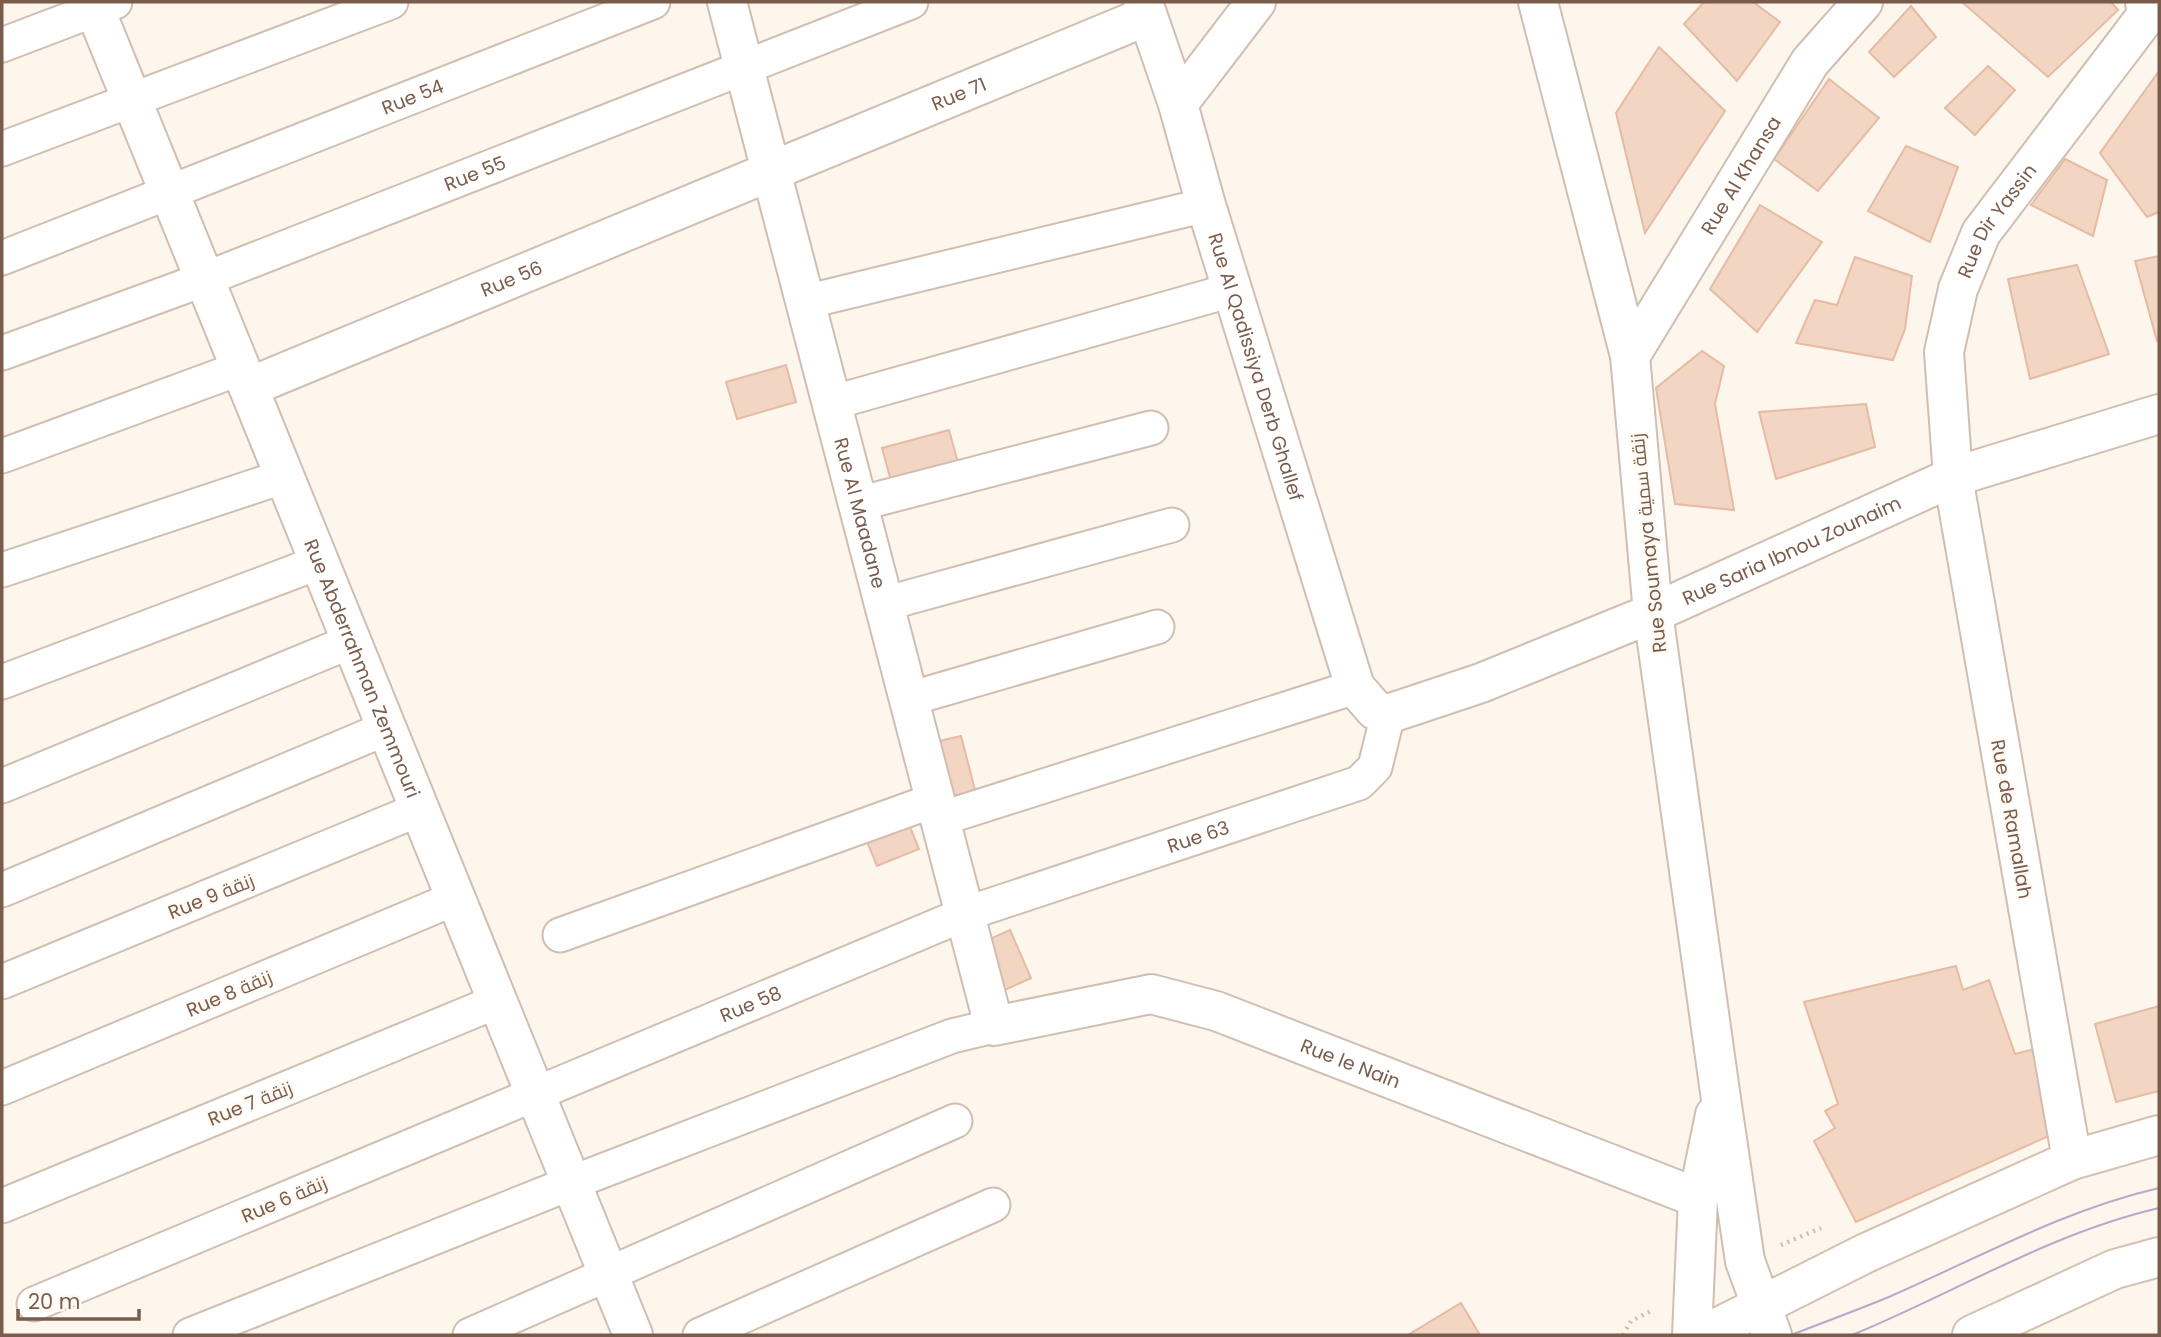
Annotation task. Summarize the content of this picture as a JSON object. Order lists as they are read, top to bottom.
{
  "streets": {
    "street": [
      "Rue 71",
      "Rue 54",
      "Rue 55",
      "Rue Al Khansa",
      "Rue Dir Yassin",
      "Rue 56",
      "Rue Al Qadissiya Derb Ghallef",
      "Rue Al Maadane",
      "Rue Soumaya زنقة سمية",
      "Rue Saria Ibnou Zounaim",
      "Rue Abderrahman Zemmouri",
      "Rue de Ramallah",
      "Rue 63",
      "Rue 9 زنقة",
      "Rue 8 زنقة",
      "Rue 58",
      "Rue le Nain",
      "Rue 7 زنقة",
      "Rue 6 زنقة"
    ]
  },
  "crossings": [
    ["Rue 71", "Rue 56"],
    ["Rue 71", "Rue Al Qadissiya Derb Ghallef"],
    ["Rue 71", "Rue Al Maadane"],
    ["Rue 54", "Rue Abderrahman Zemmouri"],
    ["Rue 55", "Rue Al Maadane"],
    ["Rue 55", "Rue Abderrahman Zemmouri"],
    ["Rue Al Khansa", "Rue Soumaya زنقة سمية"],
    ["Rue Dir Yassin", "Rue Saria Ibnou Zounaim"],
    ["Rue Dir Yassin", "Rue de Ramallah"],
    ["Rue 56", "Rue Al Maadane"],
    ["Rue 56", "Rue Abderrahman Zemmouri"],
    ["Rue Al Qadissiya Derb Ghallef", "Rue Saria Ibnou Zounaim"],
    ["Rue Al Qadissiya Derb Ghallef", "Rue 63"],
    ["Rue Al Maadane", "Rue 63"],
    ["Rue Al Maadane", "Rue 58"],
    ["Rue Al Maadane", "Rue le Nain"],
    ["Rue Soumaya زنقة سمية", "Rue Saria Ibnou Zounaim"],
    ["Rue Soumaya زنقة سمية", "Rue le Nain"],
    ["Rue Saria Ibnou Zounaim", "Rue de Ramallah"],
    ["Rue Saria Ibnou Zounaim", "Rue 63"],
    ["Rue Abderrahman Zemmouri", "Rue 9 زنقة"],
    ["Rue Abderrahman Zemmouri", "Rue 8 زنقة"],
    ["Rue Abderrahman Zemmouri", "Rue 58"],
    ["Rue Abderrahman Zemmouri", "Rue 7 زنقة"],
    ["Rue Abderrahman Zemmouri", "Rue 6 زنقة"],
    ["Rue 63", "Rue 58"],
    ["Rue 58", "Rue 6 زنقة"]
  ],
  "scale_bar": "20 m"
}
